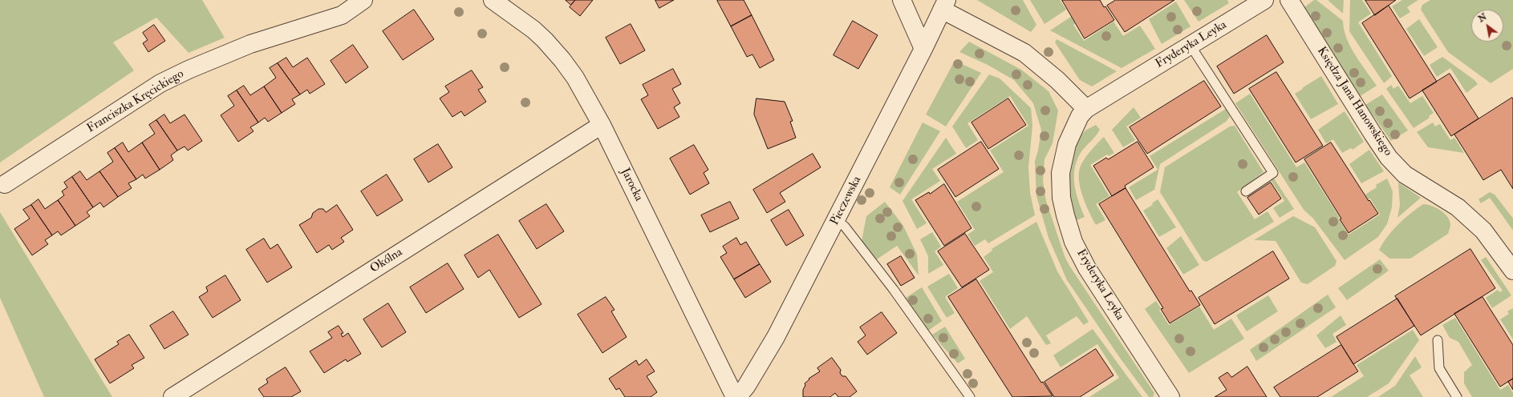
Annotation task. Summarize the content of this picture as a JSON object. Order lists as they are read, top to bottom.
{
  "streets": {
    "street": [
      "Fryderyka Leyka",
      "Franciszka Kręcickiego",
      "Księdza Jana Hanowskiego",
      "Jarocka",
      "Pieczewska",
      "Okólna"
    ]
  },
  "crossings": [
    ["Jarocka", "Okólna"]
  ],
  "north": "top left"
}
